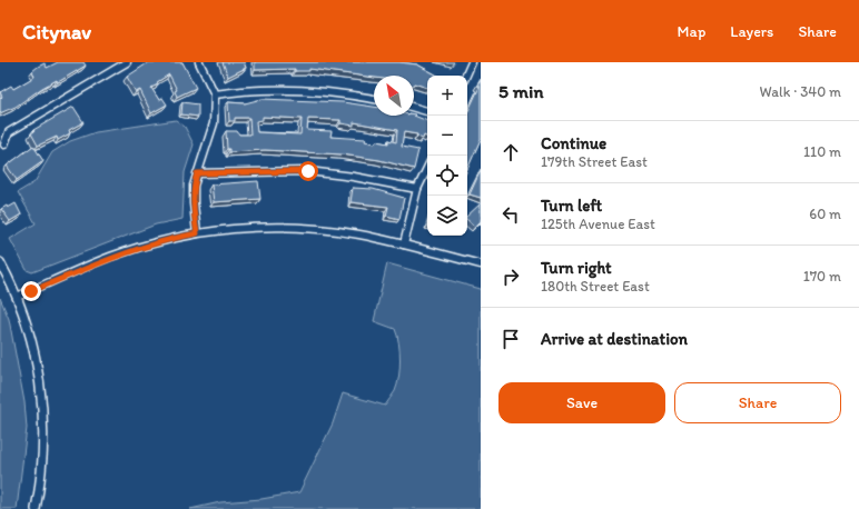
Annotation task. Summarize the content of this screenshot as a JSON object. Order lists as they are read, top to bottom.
{
  "north": "top left",
  "page": {
    "header": "Citynav",
    "nav": ["Map", "Layers", "Share"],
    "heading": ["5 min", "Walk · 340 m"],
    "map_buttons": ["+", "−"],
    "list": [
      ["Continue", "179th Street East", "110 m"],
      ["Turn left", "125th Avenue East", "60 m"],
      ["Turn right", "180th Street East", "170 m"],
      "Arrive at destination"
    ],
    "buttons": ["Save", "Share"]
  }
}
